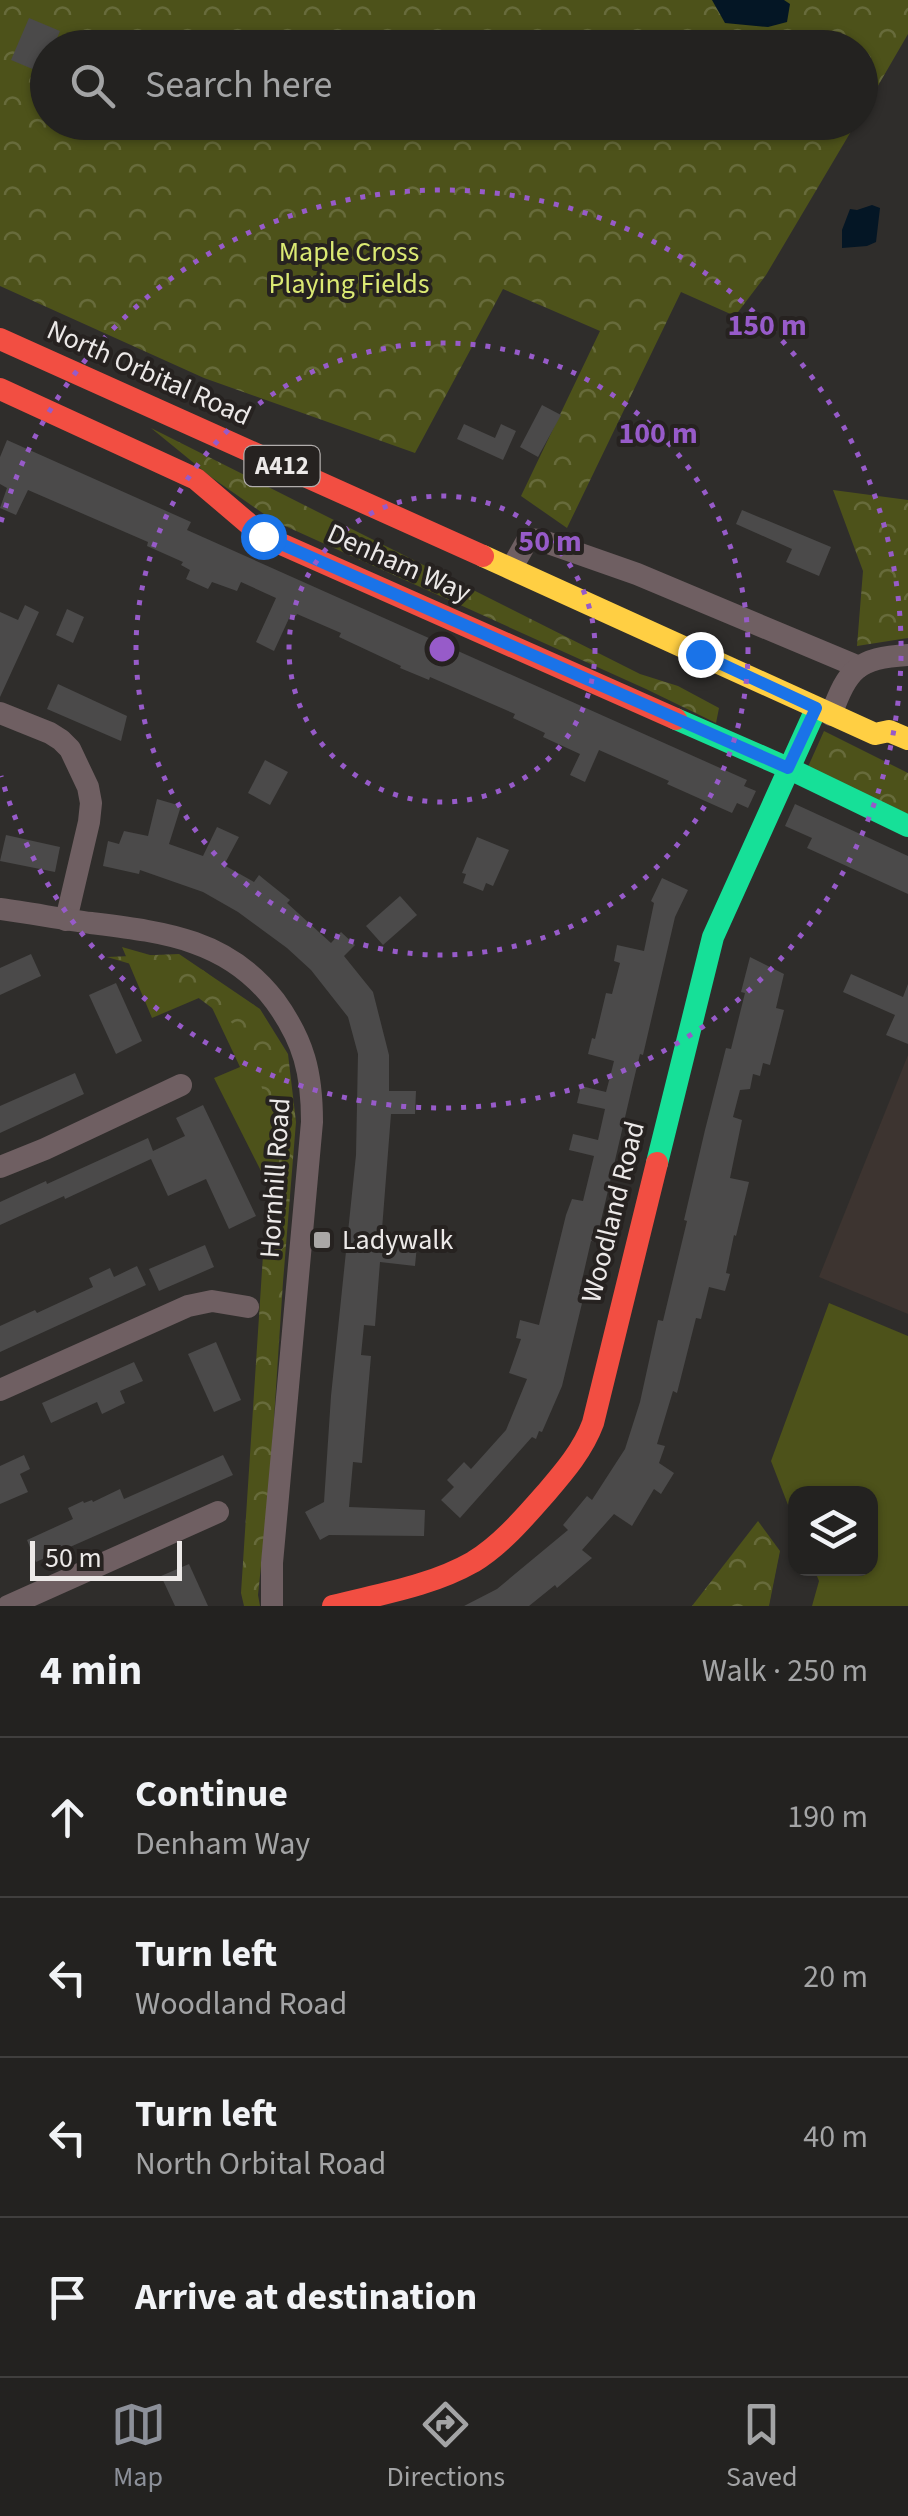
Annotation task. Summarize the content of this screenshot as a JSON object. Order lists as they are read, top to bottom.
{
  "streets": {
    "street": [
      "North Orbital Road",
      "A412",
      "Denham Way",
      "Hornhill Road",
      "Woodland Road"
    ]
  },
  "crossings": [
    ["North Orbital Road", "Woodland Road"],
    ["Denham Way", "Woodland Road"]
  ],
  "parks": ["Maple Cross Playing Fields"],
  "places": {
    "transit": ["Ladywalk"]
  },
  "scale_bar": "50 m",
  "page": {
    "search": "Search here",
    "scale": "50 m",
    "heading": ["4 min", "Walk · 250 m"],
    "list": [
      ["Continue", "Denham Way", "190 m"],
      ["Turn left", "Woodland Road", "20 m"],
      ["Turn left", "North Orbital Road", "40 m"],
      "Arrive at destination"
    ],
    "nav": ["Map", "Directions", "Saved"]
  },
  "rings": ["150 m", "100 m", "50 m"]
}
